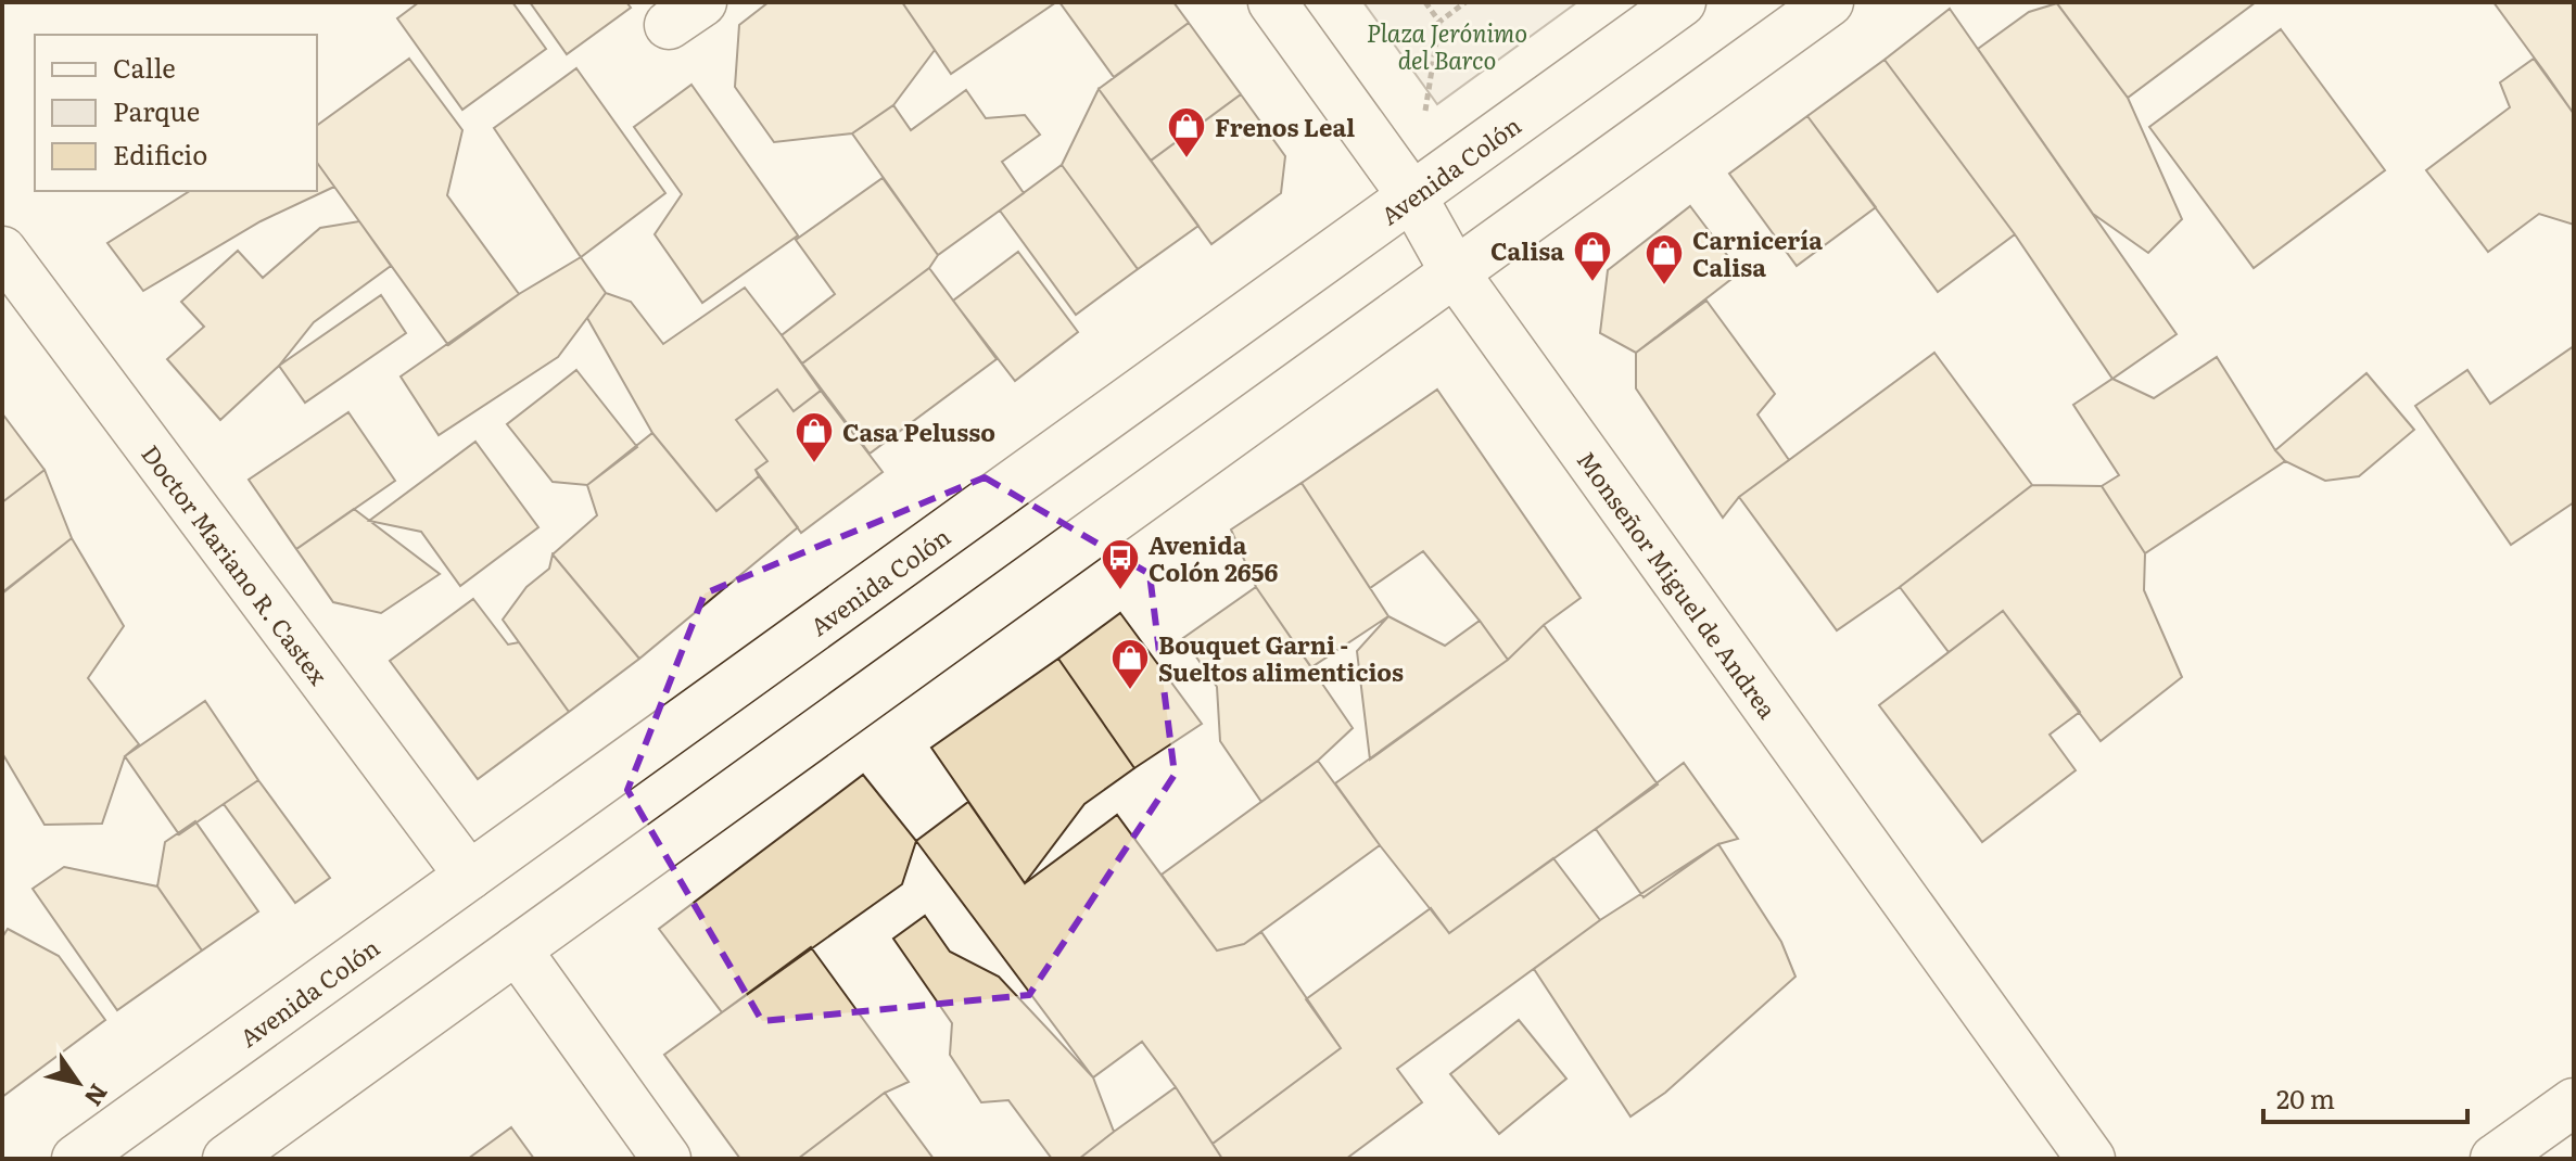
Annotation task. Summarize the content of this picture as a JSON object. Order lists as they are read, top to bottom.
{
  "streets": {
    "main road": ["Avenida Colón", "Doctor Mariano R. Castex", "Monseñor Miguel de Andrea"]
  },
  "crossings": [
    ["Avenida Colón", "Doctor Mariano R. Castex"],
    ["Avenida Colón", "Monseñor Miguel de Andrea"]
  ],
  "parks": ["Plaza Jerónimo del Barco"],
  "places": {
    "shop": [
      "Frenos Leal",
      "Calisa",
      "Carnicería Calisa",
      "Casa Pelusso",
      "Bouquet Garni - Sueltos alimenticios"
    ],
    "bus stop": ["Avenida Colón 2656"]
  },
  "legend": ["Calle", "Parque", "Edificio"],
  "scale_bar": "20 m",
  "north": "bottom right"
}
